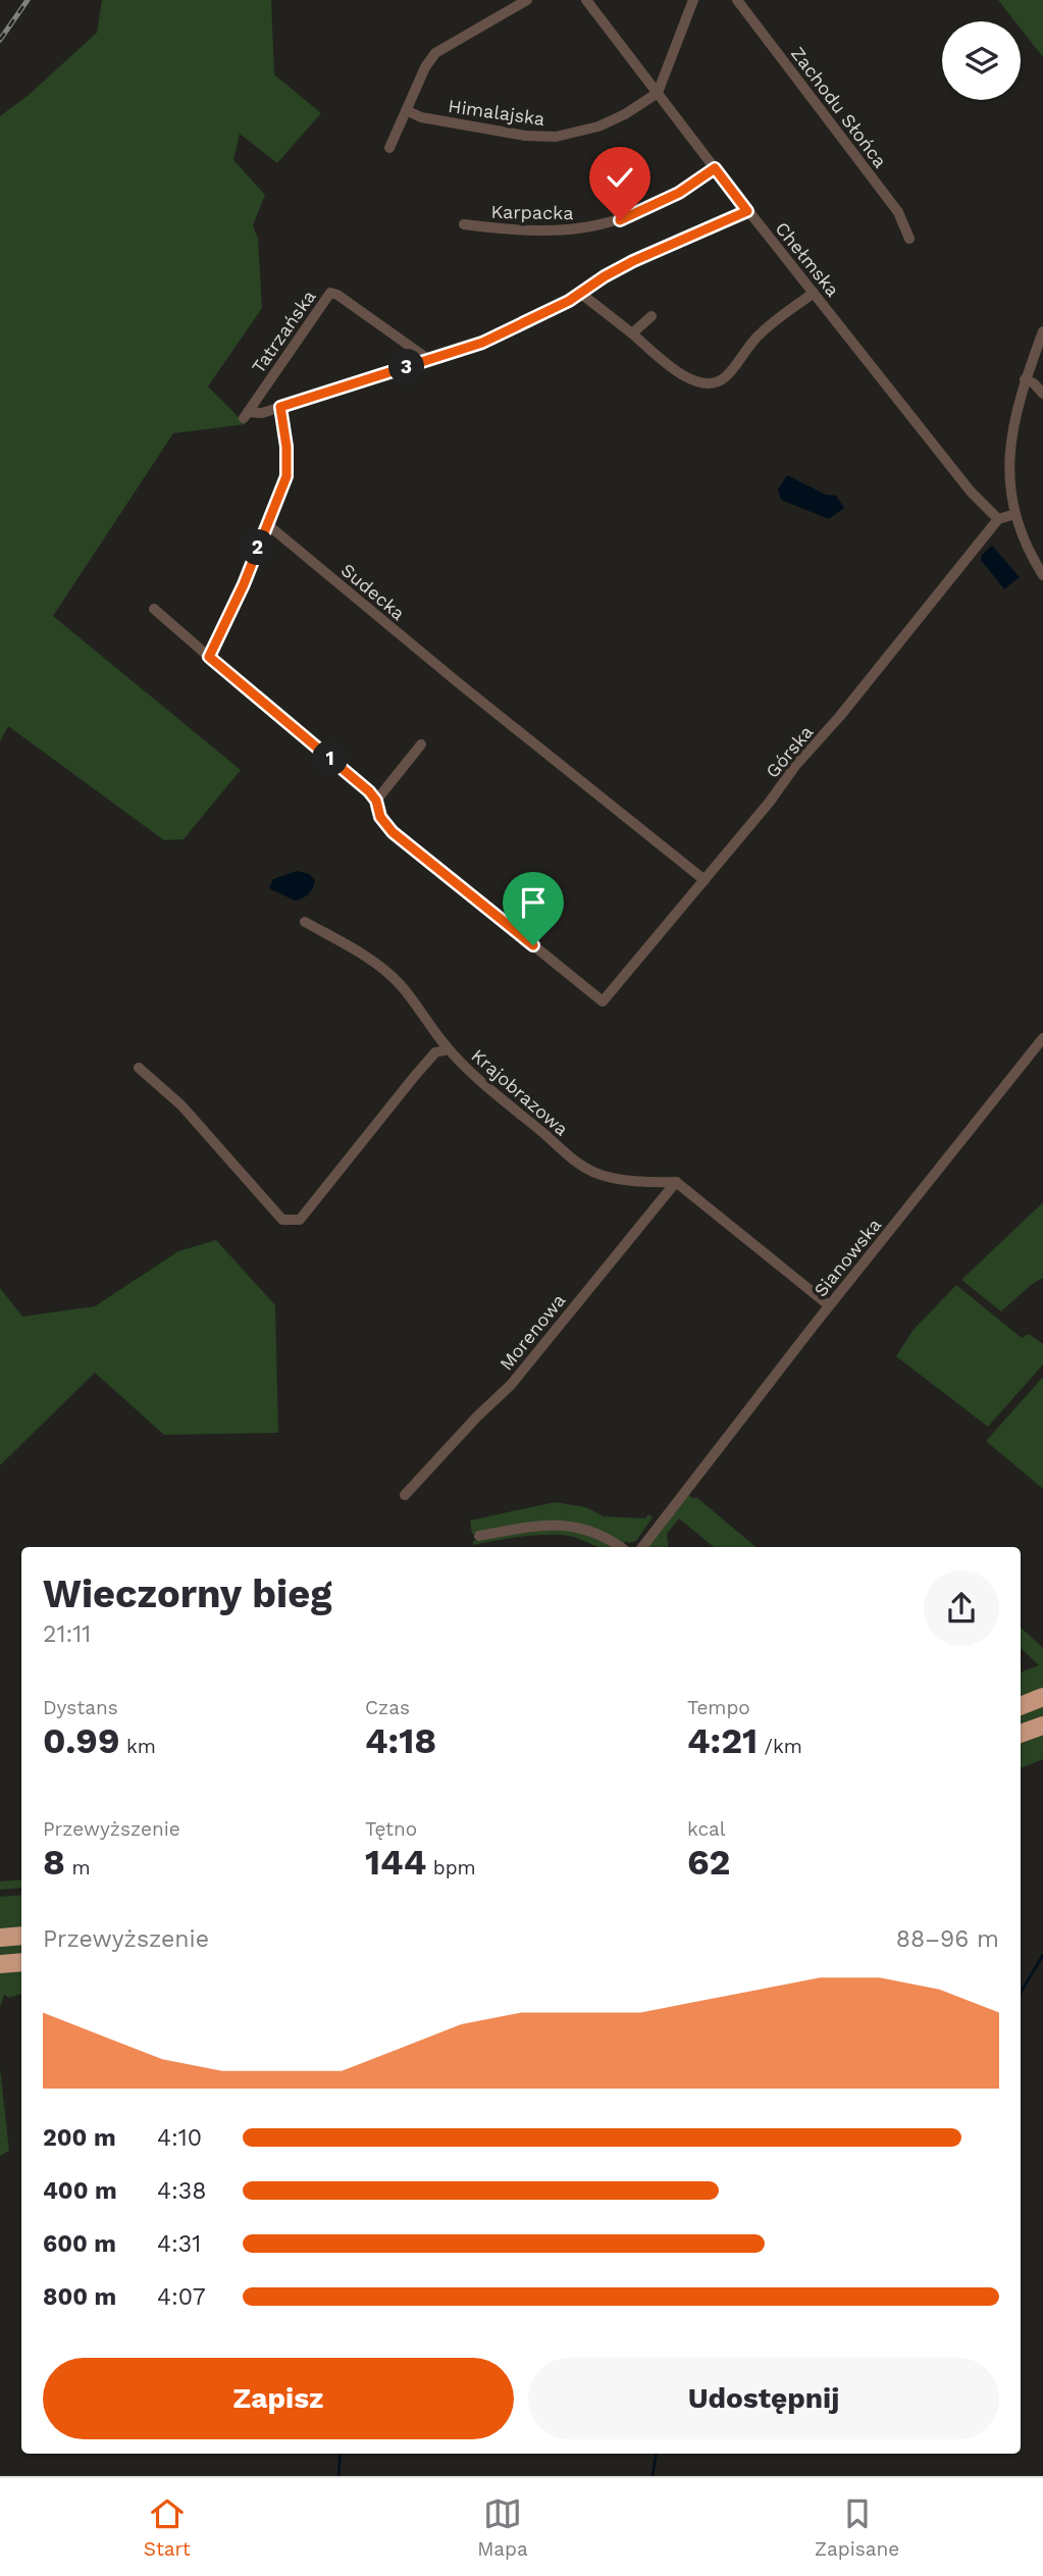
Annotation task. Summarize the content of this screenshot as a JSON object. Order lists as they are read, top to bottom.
{
  "streets": {
    "street": [
      "Zachodu Słońca",
      "Himalajska",
      "Karpacka",
      "Chełmska",
      "Tatrzańska",
      "Sudecka",
      "Górska",
      "Krajobrazowa",
      "Sianowska",
      "Morenowa"
    ]
  },
  "crossings": [
    ["Himalajska", "Chełmska"],
    ["Karpacka", "Chełmska"],
    ["Chełmska", "Górska"],
    ["Sudecka", "Górska"],
    ["Krajobrazowa", "Morenowa"]
  ],
  "page": {
    "pins": ["3", "2", "1"],
    "heading": ["Wieczorny bieg", "21:11"],
    "stats": [
      ["Dystans", "0.99 km"],
      ["Czas", "4:18"],
      ["Tempo", "4:21 /km"],
      ["Przewyższenie", "8 m"],
      ["Tętno", "144 bpm"],
      ["kcal", "62"]
    ],
    "chart": ["Przewyższenie", "88–96 m"],
    "list": [
      {
        "name": "200 m",
        "note": "4:10"
      },
      {
        "name": "400 m",
        "note": "4:38"
      },
      {
        "name": "600 m",
        "note": "4:31"
      },
      {
        "name": "800 m",
        "note": "4:07"
      }
    ],
    "buttons": ["Zapisz", "Udostępnij"],
    "tabs": ["Start", "Mapa", "Zapisane"]
  }
}
